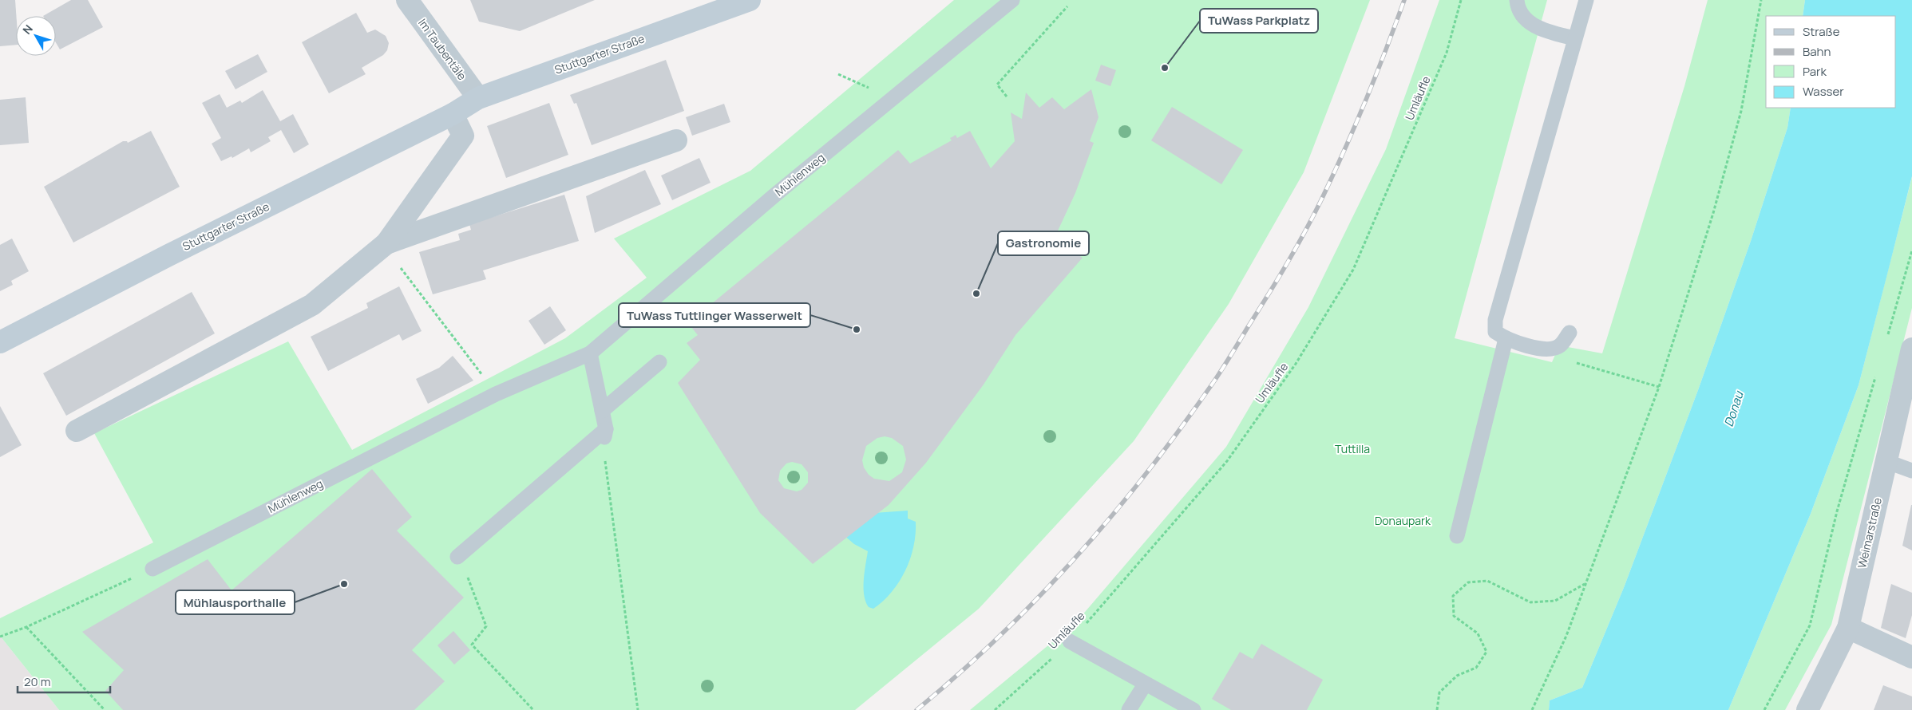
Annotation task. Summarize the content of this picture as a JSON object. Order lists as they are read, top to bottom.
{
  "streets": {
    "main road": ["Stuttgarter Straße"],
    "street": ["Im Taubentäle", "Weimarstraße"],
    "lane": ["Mühlenweg"],
    "path": ["Umläufle"]
  },
  "crossings": [
    ["Im Taubentäle", "Stuttgarter Straße"]
  ],
  "water": ["Donau"],
  "parks": ["Tuttilla", "Donaupark"],
  "places": [
    "TuWass Parkplatz",
    "Gastronomie",
    "TuWass Tuttlinger Wasserwelt",
    "Mühlausporthalle"
  ],
  "legend": [
    "Straße",
    "Bahn",
    "Park",
    "Wasser"
  ],
  "scale_bar": "20 m",
  "north": "top left"
}
